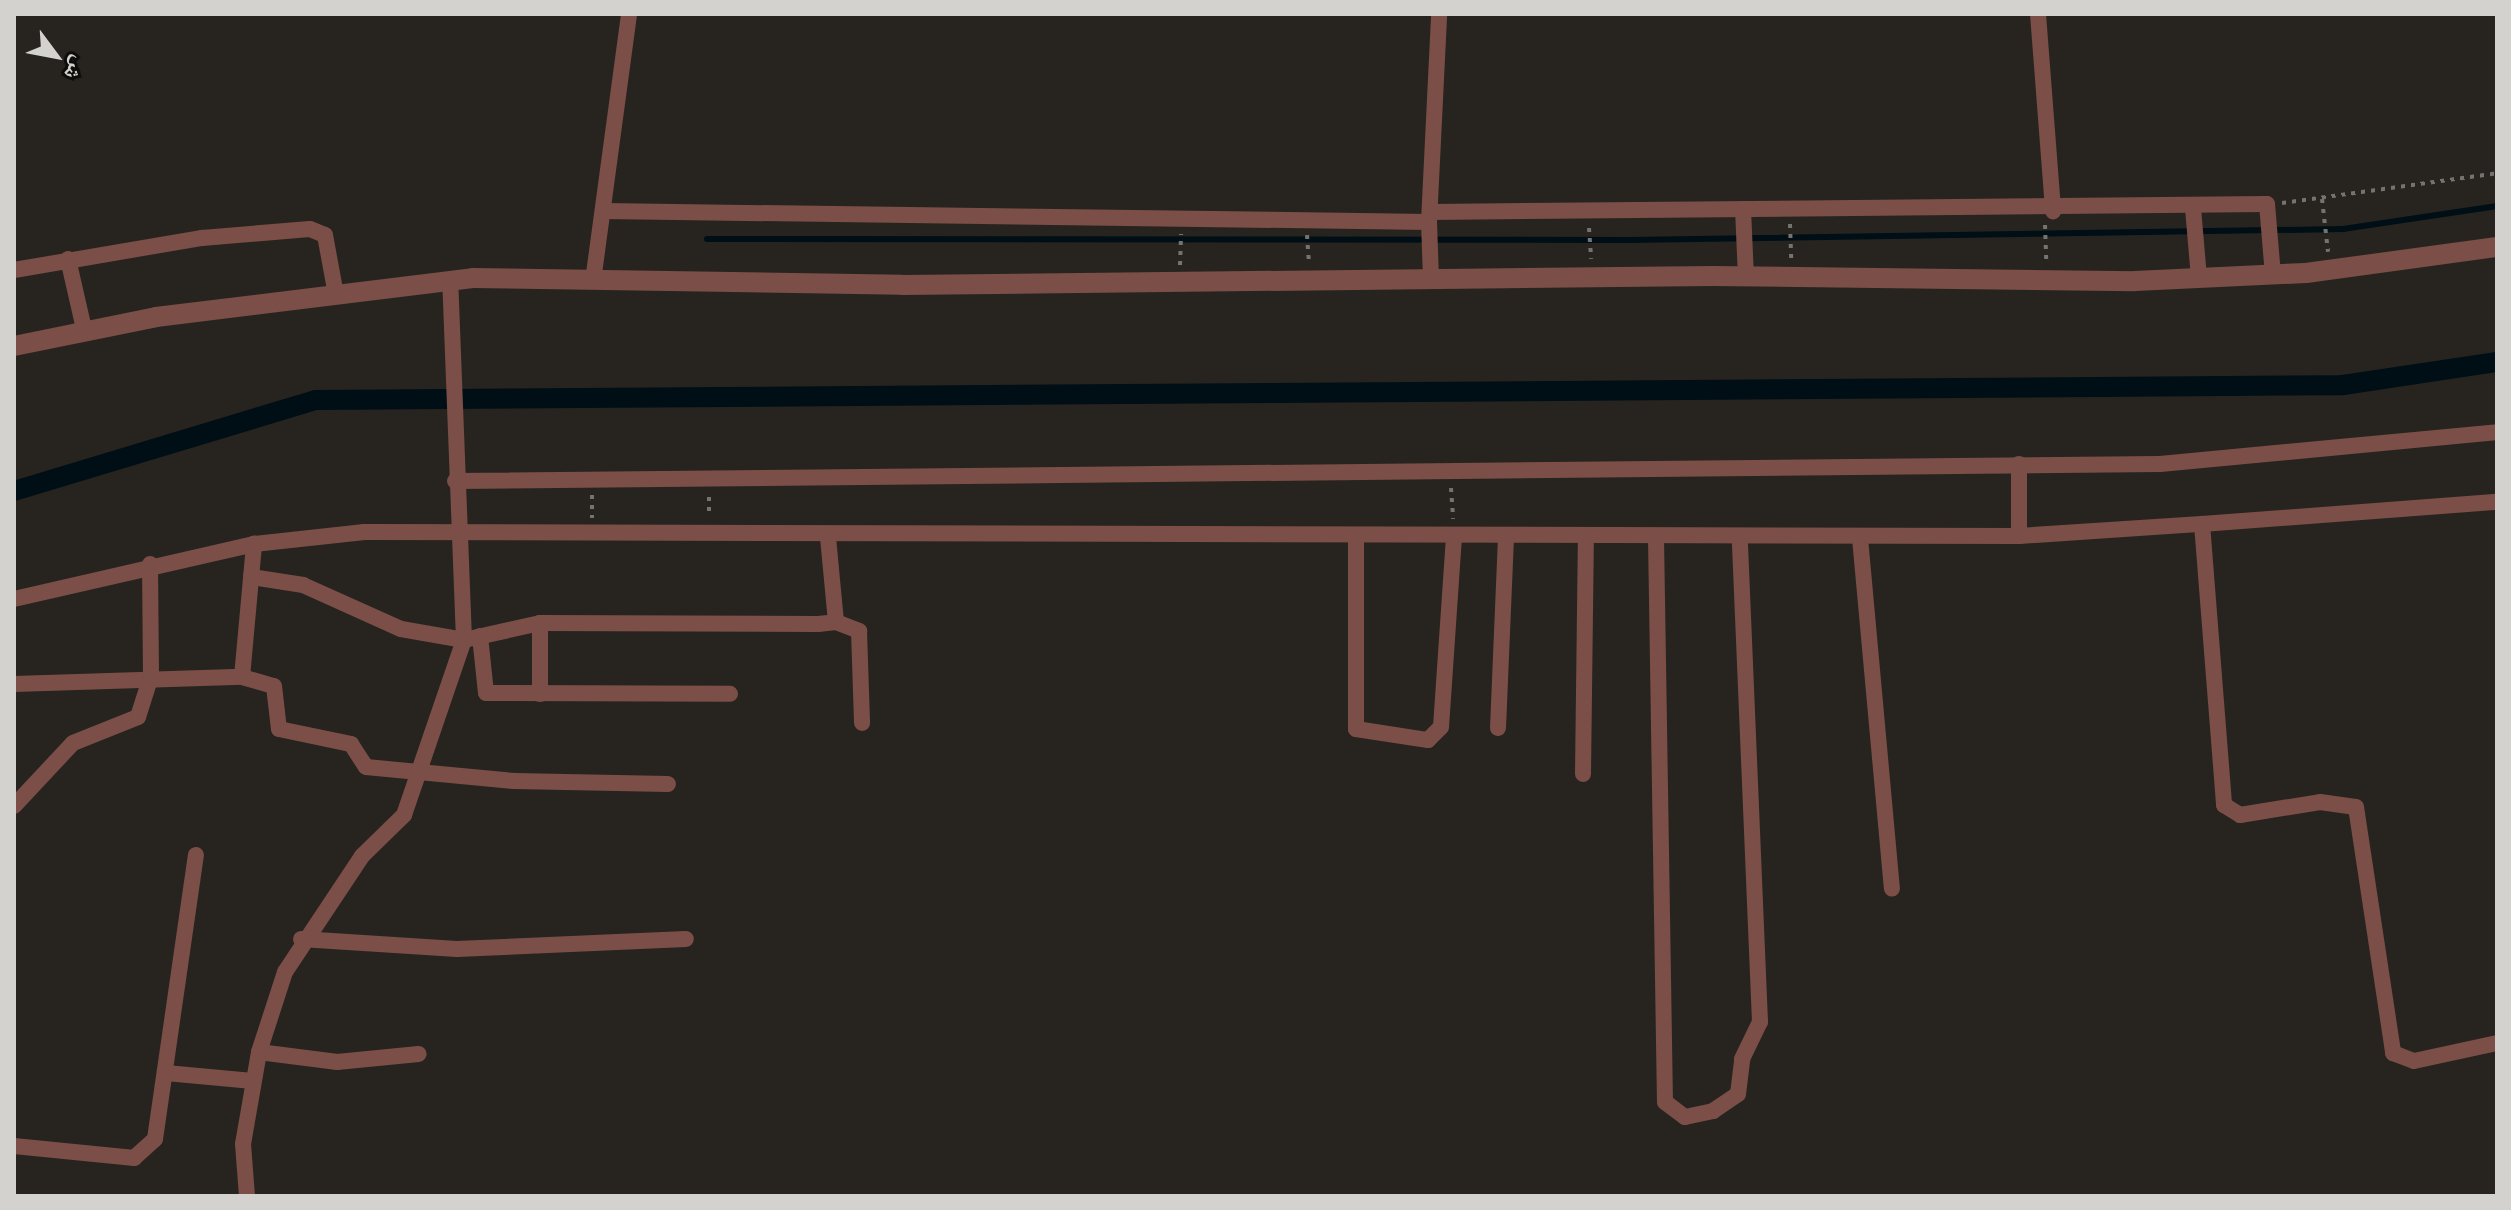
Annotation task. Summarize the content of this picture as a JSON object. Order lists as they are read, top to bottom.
{
  "north": "bottom right"
}
